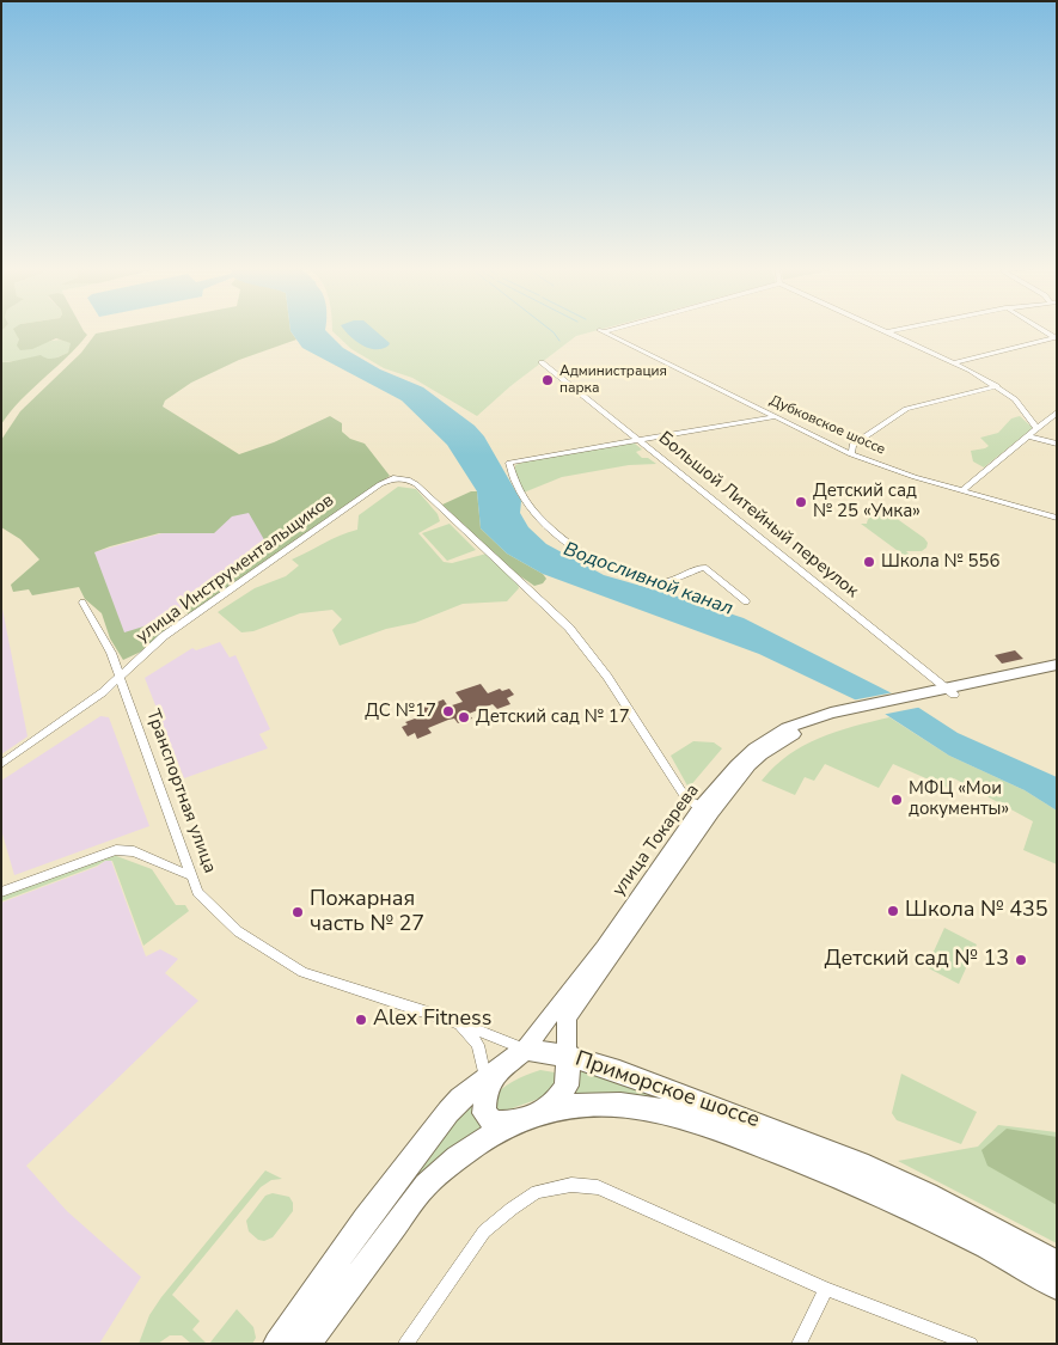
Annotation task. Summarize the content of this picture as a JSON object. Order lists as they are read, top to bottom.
{
  "streets": {
    "highway": ["Приморское шоссе"],
    "main road": ["улица Токарева"],
    "street": [
      "Дубковское шоссе",
      "Большой Литейный переулок",
      "улица Инструментальщиков",
      "Транспортная улица"
    ]
  },
  "crossings": [
    ["Большой Литейный переулок", "улица Токарева"],
    ["улица Инструментальщиков", "Транспортная улица"],
    ["улица Инструментальщиков", "улица Токарева"],
    ["Транспортная улица", "улица Токарева"],
    ["Транспортная улица", "Приморское шоссе"],
    ["улица Токарева", "Приморское шоссе"]
  ],
  "water": ["Водосливной канал"],
  "places": [
    "Администрация парка",
    "Детский сад № 25 «Умка»",
    "Школа № 556",
    "ДС №17",
    "Детский сад № 17",
    "МФЦ «Мои документы»",
    "Школа № 435",
    "Пожарная часть № 27",
    "Детский сад № 13",
    "Alex Fitness"
  ]
}
